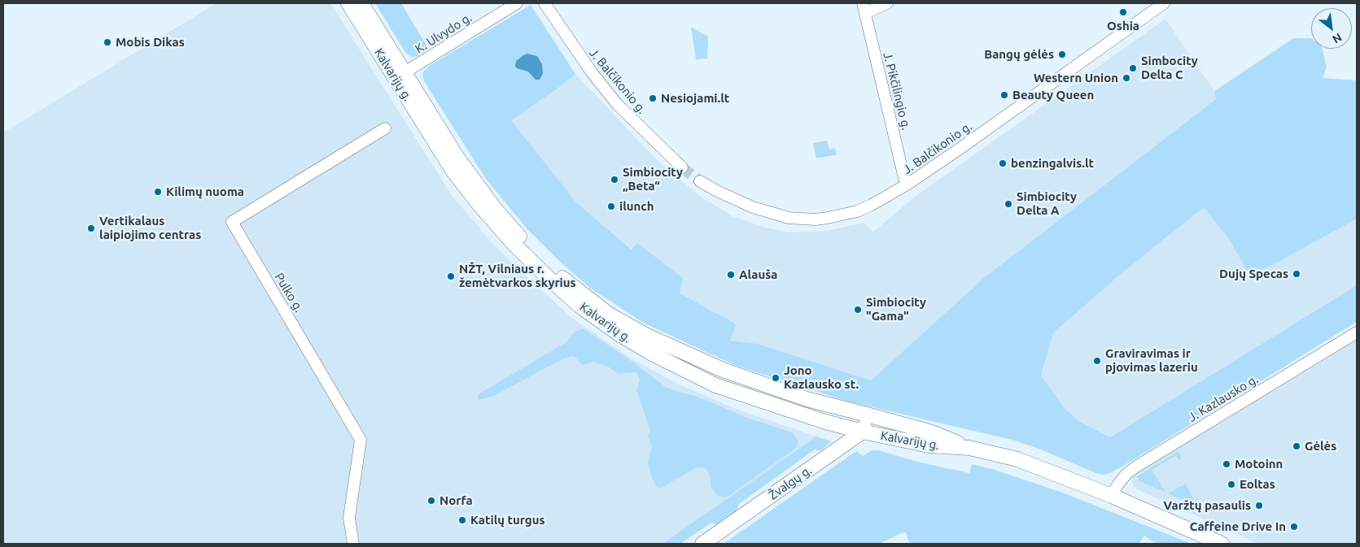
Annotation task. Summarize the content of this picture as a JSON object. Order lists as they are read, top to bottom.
{
  "streets": {
    "main road": ["Kalvarijų g.", "Žvalgų g."],
    "street": [
      "K. Ulvydo g.",
      "J. Balčikonio g.",
      "J. Pikčilingio g.",
      "Pulko g.",
      "J. Kazlausko g."
    ]
  },
  "crossings": [
    ["K. Ulvydo g.", "Kalvarijų g."],
    ["Kalvarijų g.", "J. Kazlausko g."],
    ["Kalvarijų g.", "Žvalgų g."],
    ["J. Balčikonio g.", "J. Pikčilingio g."]
  ],
  "places": [
    "Oshia",
    "Mobis Dikas",
    "Bangų gėlės",
    "Simbocity Delta C",
    "Western Union",
    "Beauty Queen",
    "Nesiojami.lt",
    "benzingalvis.lt",
    "Simbiocity „Beta“",
    "Kilimų nuoma",
    "Simbiocity Delta A",
    "ilunch",
    "Vertikalaus laipiojimo centras",
    "Dujų Specas",
    "Alauša",
    "NŽT, Vilniaus r. žemėtvarkos skyrius",
    "Simbiocity \"Gama\"",
    "Graviravimas ir pjovimas lazeriu",
    "Jono Kazlausko st.",
    "Gėlės",
    "Motoinn",
    "Eoltas",
    "Norfa",
    "Varžtų pasaulis",
    "Katilų turgus",
    "Caffeine Drive In"
  ],
  "north": "bottom right"
}
